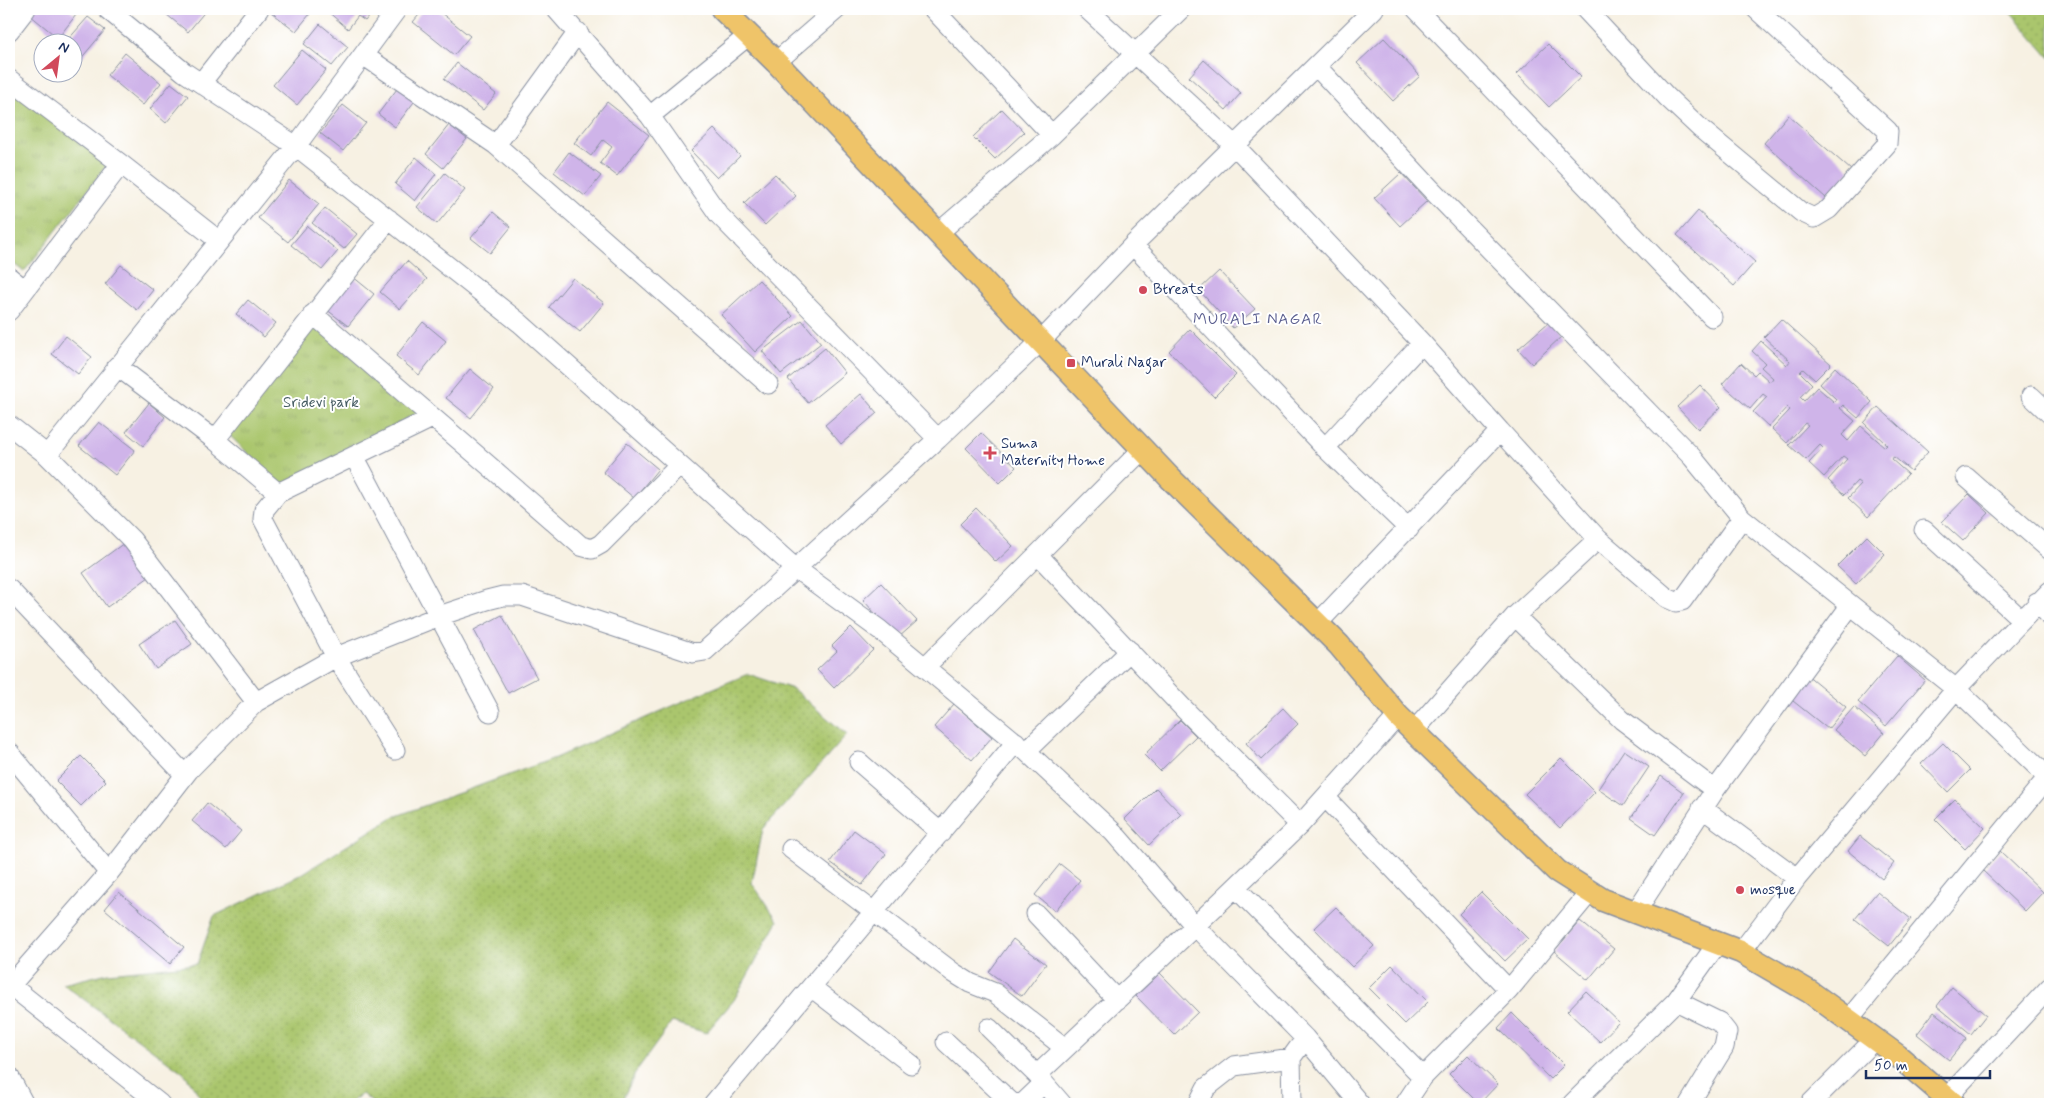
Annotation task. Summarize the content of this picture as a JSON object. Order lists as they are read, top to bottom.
{
  "districts": ["MURALI NAGAR"],
  "parks": ["Sridevi park"],
  "places": {
    "other": ["Btreats", "mosque"],
    "transit": ["Murali Nagar"],
    "health": ["Suma Maternity Home"]
  },
  "scale_bar": "50 m",
  "north": "top right"
}
